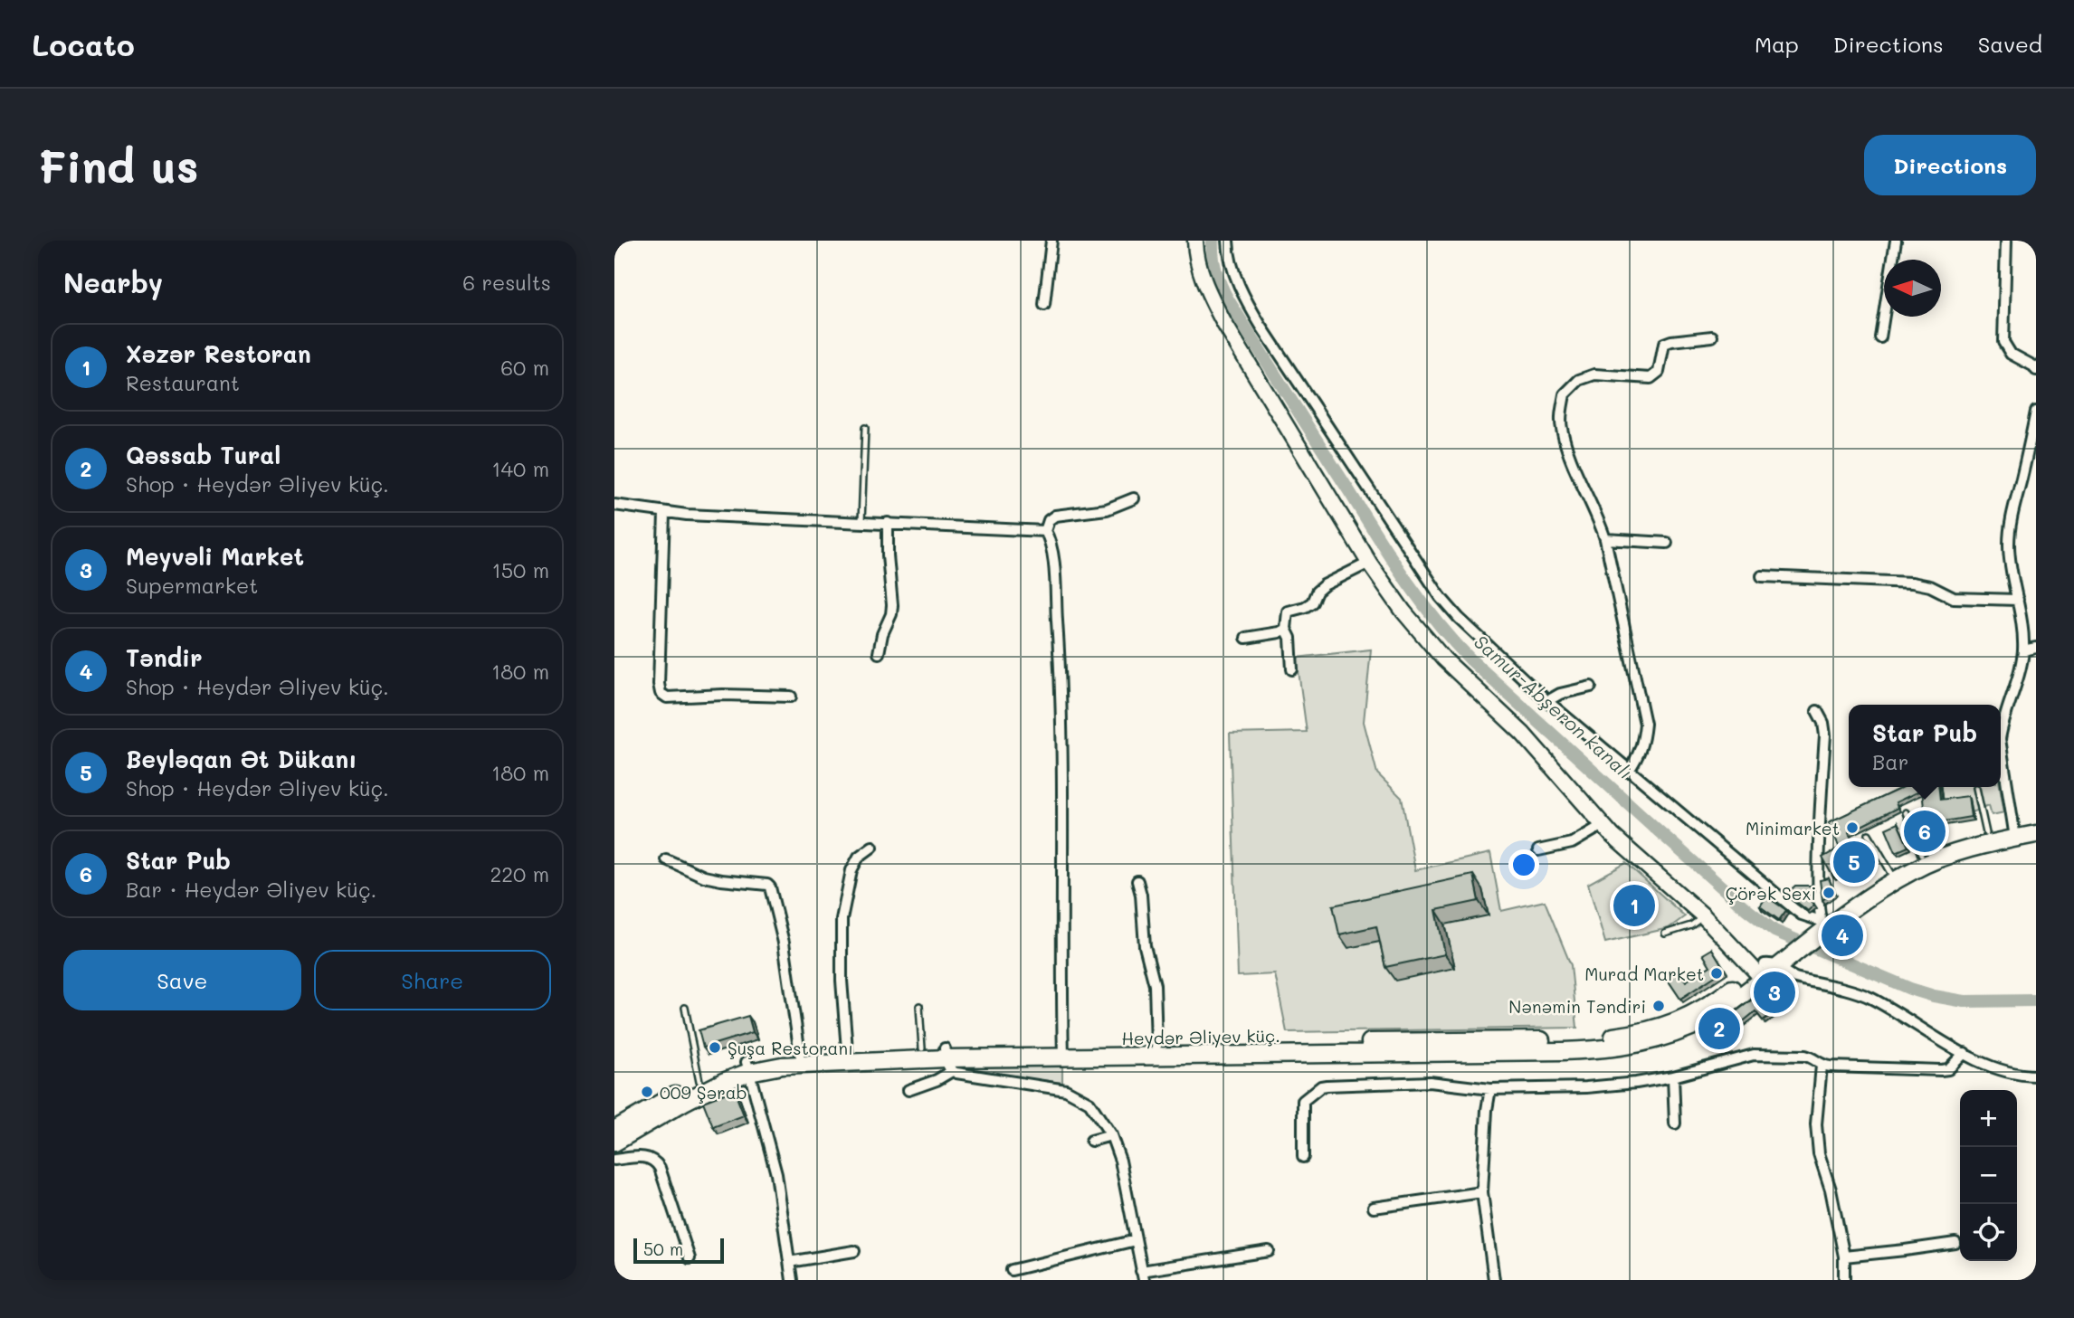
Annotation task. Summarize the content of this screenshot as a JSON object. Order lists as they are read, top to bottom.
{
  "streets": {
    "main road": ["Heydər Əliyev küç."]
  },
  "water": ["Samur-Abşeron kanalı"],
  "places": [
    "Minimarket",
    "Çörək Sexi",
    "Murad Market",
    "Nənəmin Təndiri",
    "Şuşa Restoranı",
    "009 Şərab"
  ],
  "scale_bar": "50 m",
  "north": "left",
  "page": {
    "header": "Locato",
    "nav": ["Map", "Directions", "Saved"],
    "buttons": [
      "Directions",
      ["Save", "Share"]
    ],
    "title": "Find us",
    "heading": ["Nearby", "6 results"],
    "list": [
      {
        "mark": "1",
        "name": "Xəzər Restoran",
        "note": "Restaurant",
        "value": "60 m"
      },
      {
        "mark": "2",
        "name": "Qəssab Tural",
        "note": "Shop · Heydər Əliyev küç.",
        "value": "140 m"
      },
      {
        "mark": "3",
        "name": "Meyvəli Market",
        "note": "Supermarket",
        "value": "150 m"
      },
      {
        "mark": "4",
        "name": "Təndir",
        "note": "Shop · Heydər Əliyev küç.",
        "value": "180 m"
      },
      {
        "mark": "5",
        "name": "Beyləqan Ət Dükanı",
        "note": "Shop · Heydər Əliyev küç.",
        "value": "180 m"
      },
      {
        "mark": "6",
        "name": "Star Pub",
        "note": "Bar · Heydər Əliyev küç.",
        "value": "220 m"
      }
    ],
    "popup": ["Star Pub", "Bar"],
    "pins": [
      "6",
      "5",
      "1",
      "4",
      "3",
      "2"
    ],
    "map_buttons": ["+", "−"],
    "scale": "50 m"
  }
}
